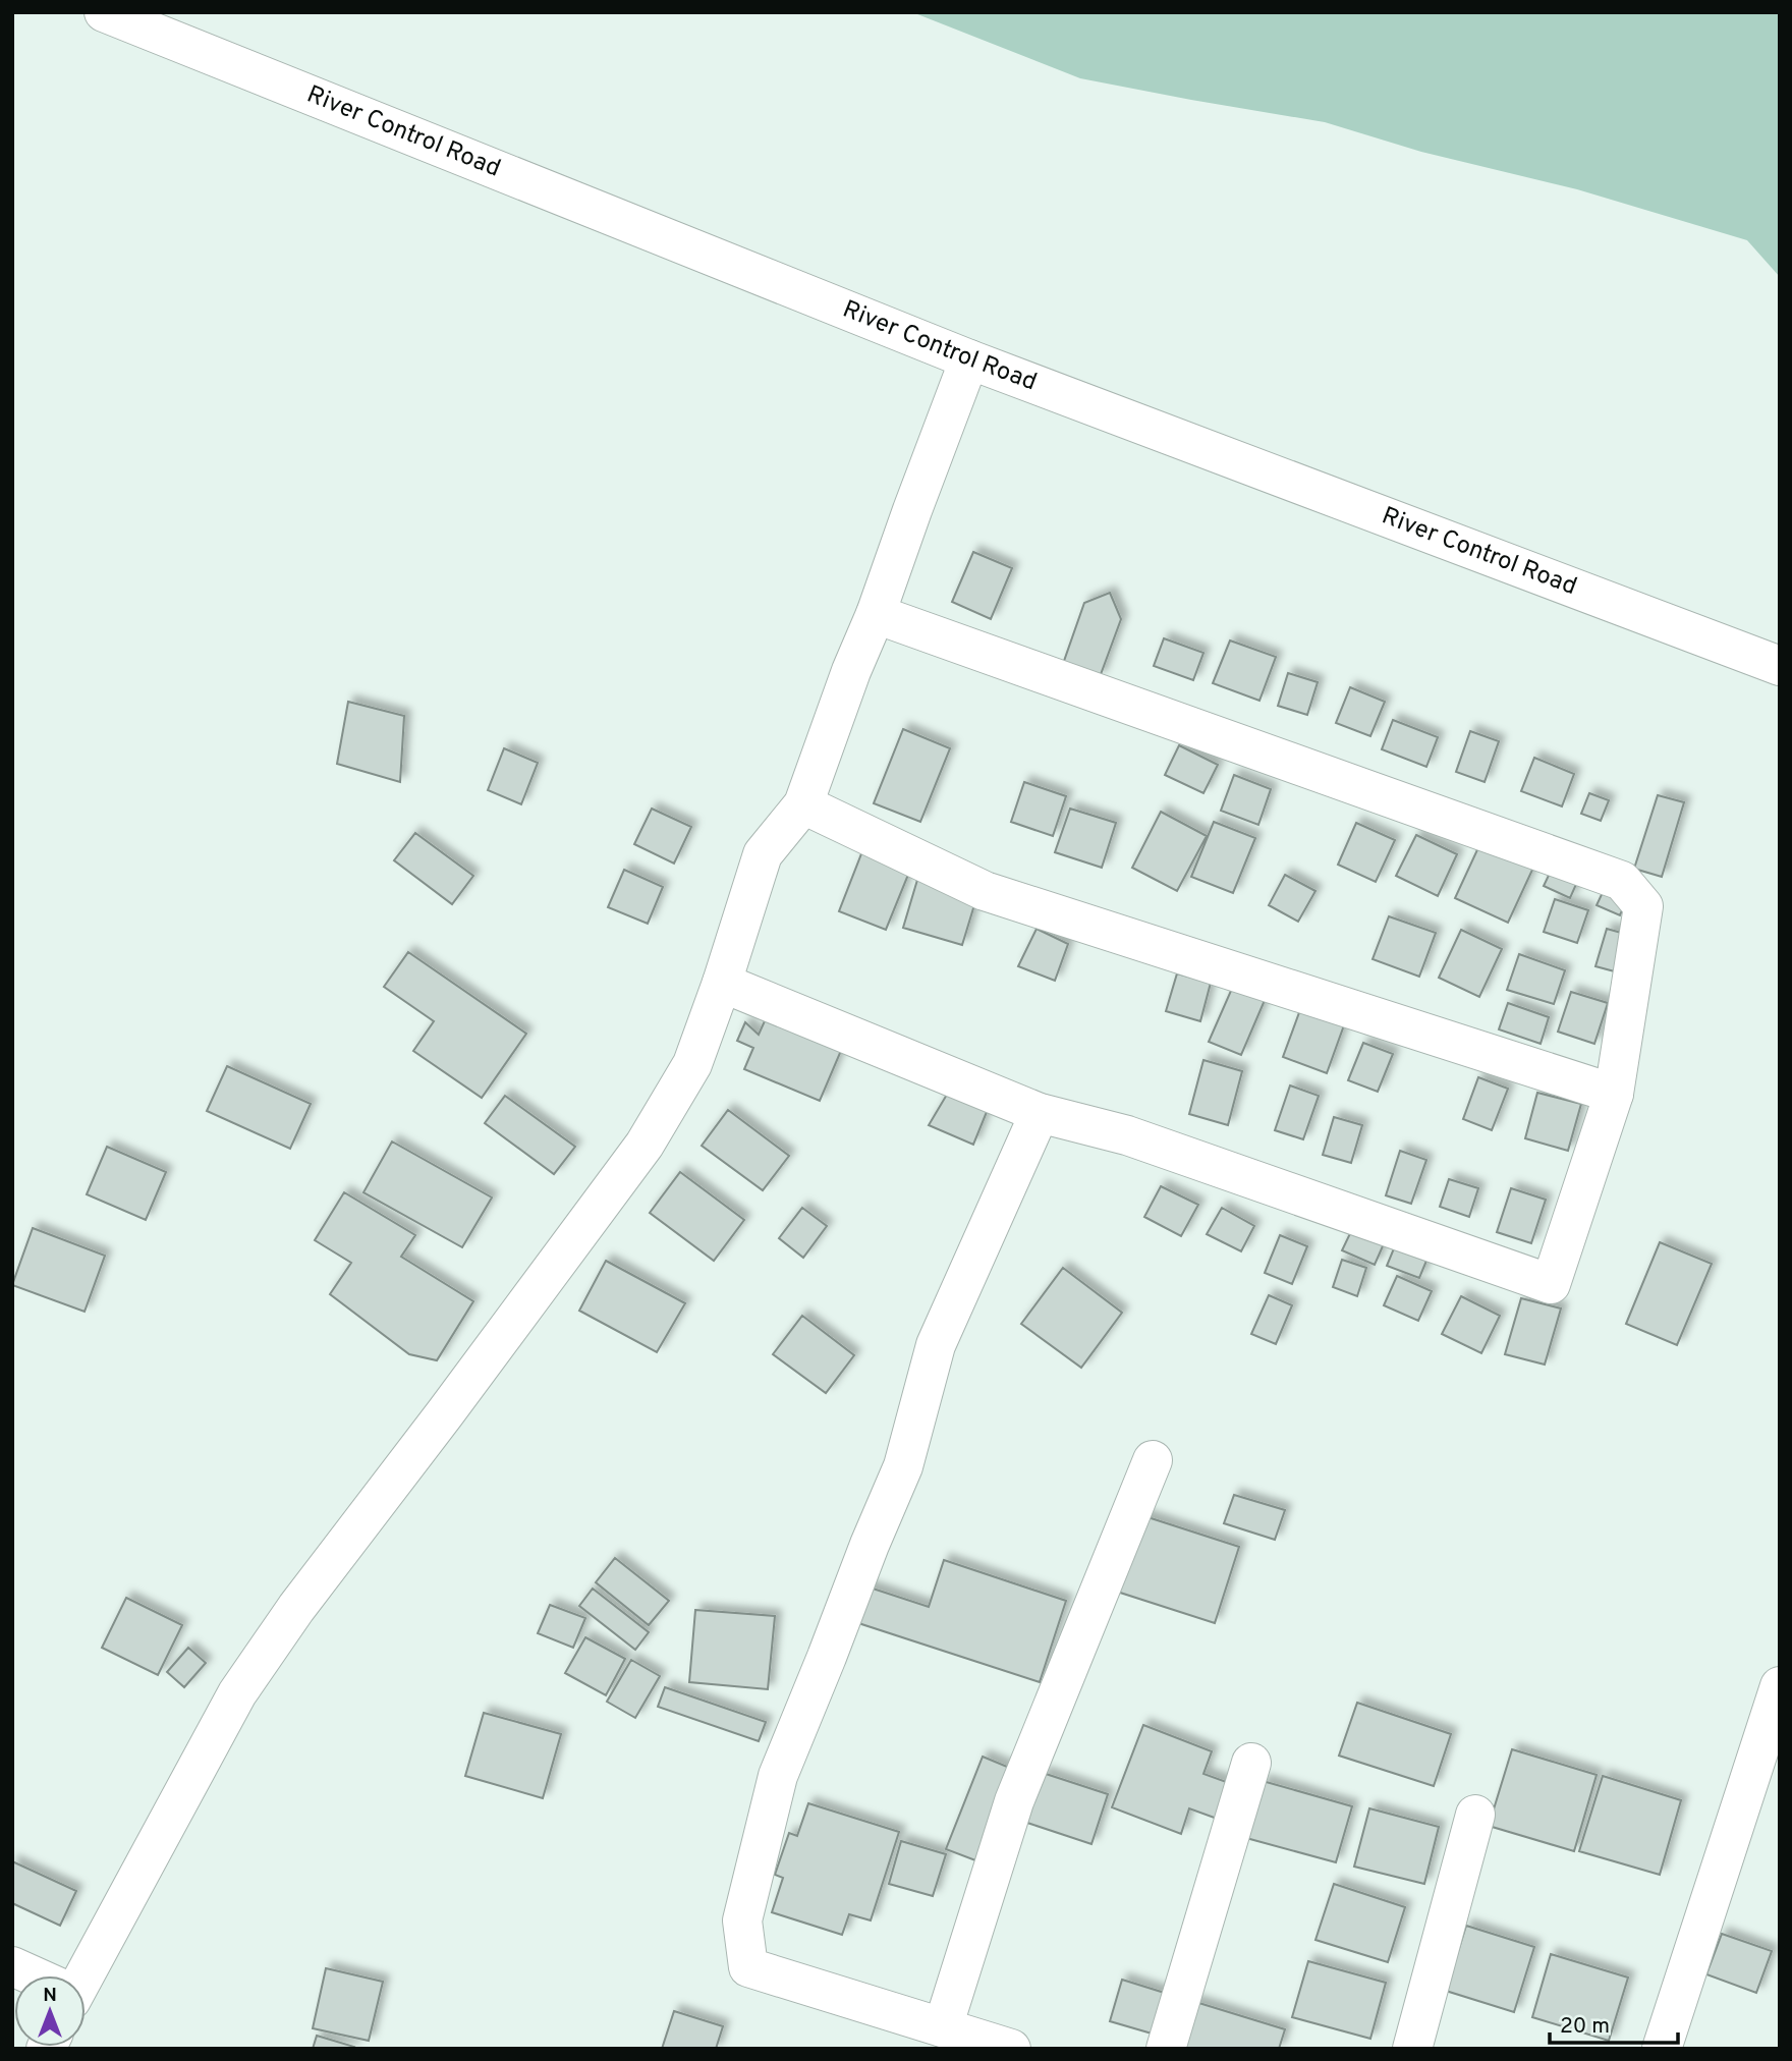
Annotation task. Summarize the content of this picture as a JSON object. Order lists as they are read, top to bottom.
{
  "streets": {
    "street": ["River Control Road"]
  },
  "scale_bar": "20 m",
  "north": "top"
}
